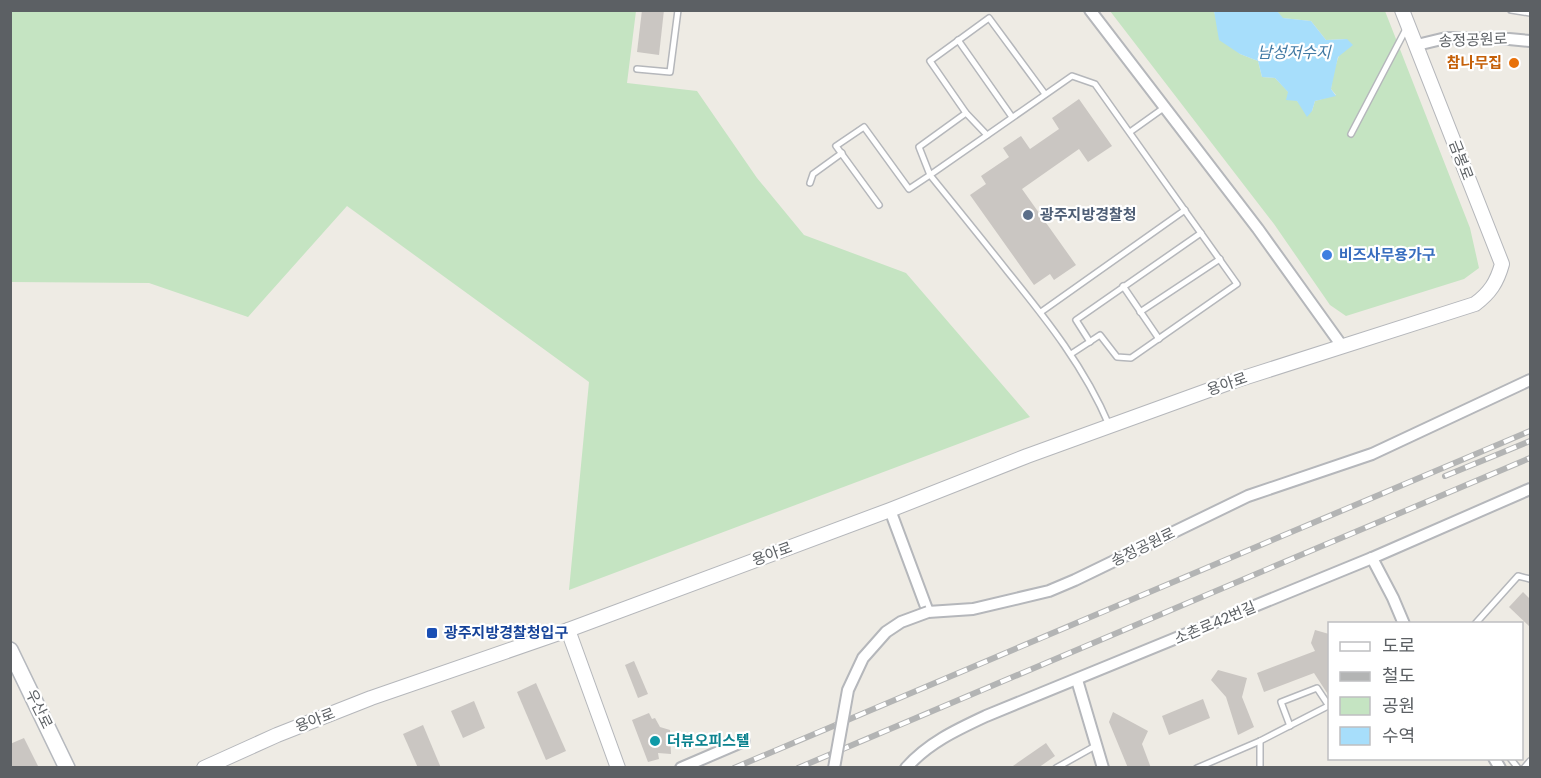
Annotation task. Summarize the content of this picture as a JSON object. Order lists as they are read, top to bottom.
{
  "streets": {
    "main road": ["우산로"],
    "street": [
      "송정공원로",
      "금봉로",
      "용아로",
      "소촌로42번길"
    ]
  },
  "crossings": [
    ["송정공원로", "금봉로"],
    ["금봉로", "용아로"]
  ],
  "water": ["남성저수지"],
  "places": {
    "other": [
      "참나무집",
      "광주지방경찰청",
      "비즈사무용가구",
      "더뷰오피스텔"
    ],
    "transit": ["광주지방경찰청입구"]
  },
  "legend": [
    "도로",
    "철도",
    "공원",
    "수역"
  ]
}
